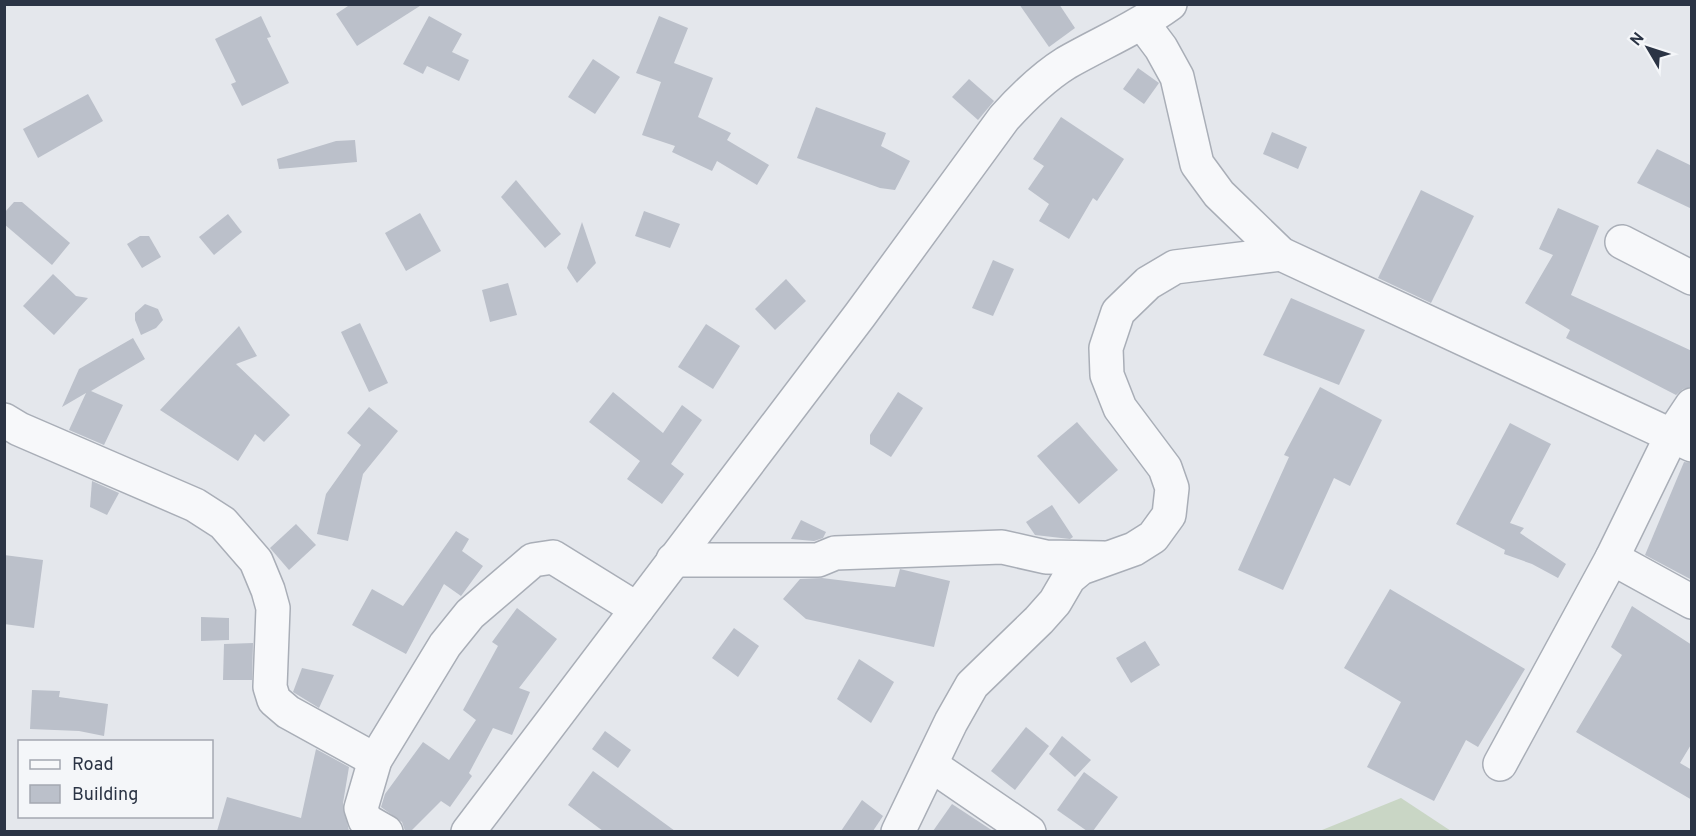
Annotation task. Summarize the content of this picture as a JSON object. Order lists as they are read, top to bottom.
{
  "legend": ["Road", "Building"],
  "north": "top left"
}
